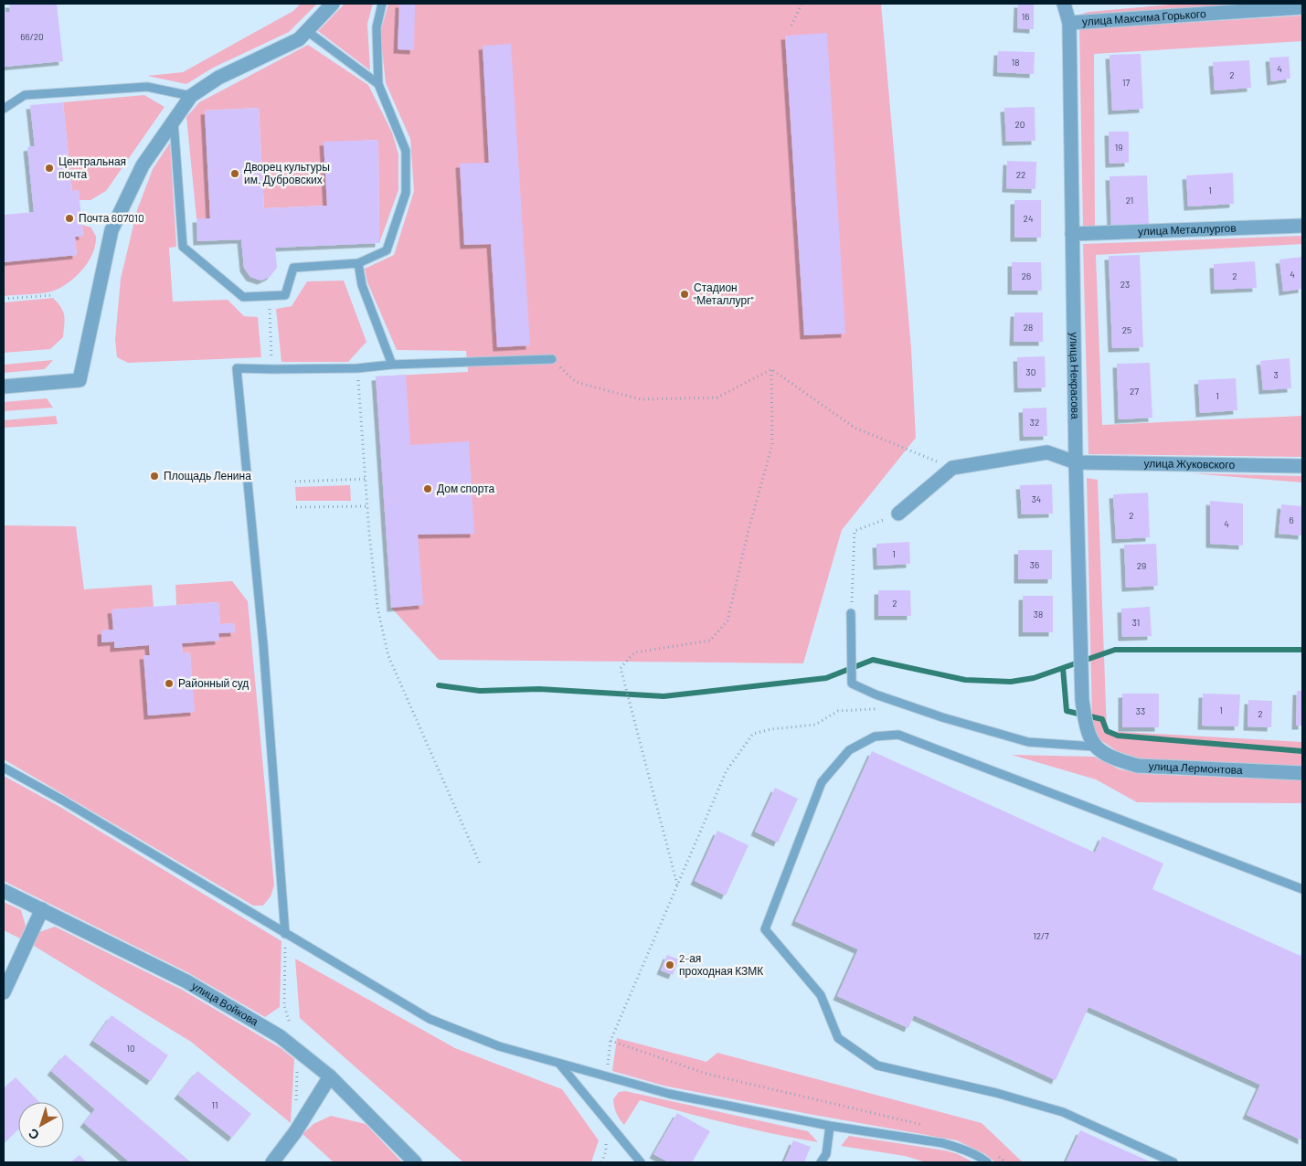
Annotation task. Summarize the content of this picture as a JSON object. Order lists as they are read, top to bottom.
{
  "streets": {
    "street": [
      "улица Максима Горького",
      "улица Металлургов",
      "улица Некрасова",
      "улица Жуковского",
      "улица Лермонтова",
      "улица Войкова"
    ]
  },
  "crossings": [
    ["улица Максима Горького", "улица Некрасова"],
    ["улица Металлургов", "улица Некрасова"],
    ["улица Некрасова", "улица Жуковского"],
    ["улица Некрасова", "улица Лермонтова"]
  ],
  "places": [
    "Центральная почта",
    "Дворец культуры им. Дубровских",
    "Почта 607010",
    "Стадион \"Металлург\"",
    "Площадь Ленина",
    "Дом спорта",
    "Районный суд",
    "2-ая проходная КЗМК"
  ],
  "house_numbers": [
    "16",
    "66/20",
    "18",
    "4",
    "2",
    "17",
    "20",
    "19",
    "22",
    "1",
    "21",
    "24",
    "4",
    "26",
    "2",
    "23",
    "28",
    "25",
    "30",
    "3",
    "27",
    "1",
    "32",
    "34",
    "2",
    "6",
    "4",
    "1",
    "36",
    "29",
    "2",
    "38",
    "31",
    "1",
    "33",
    "2",
    "12/7",
    "10",
    "11"
  ],
  "north": "bottom left"
}
